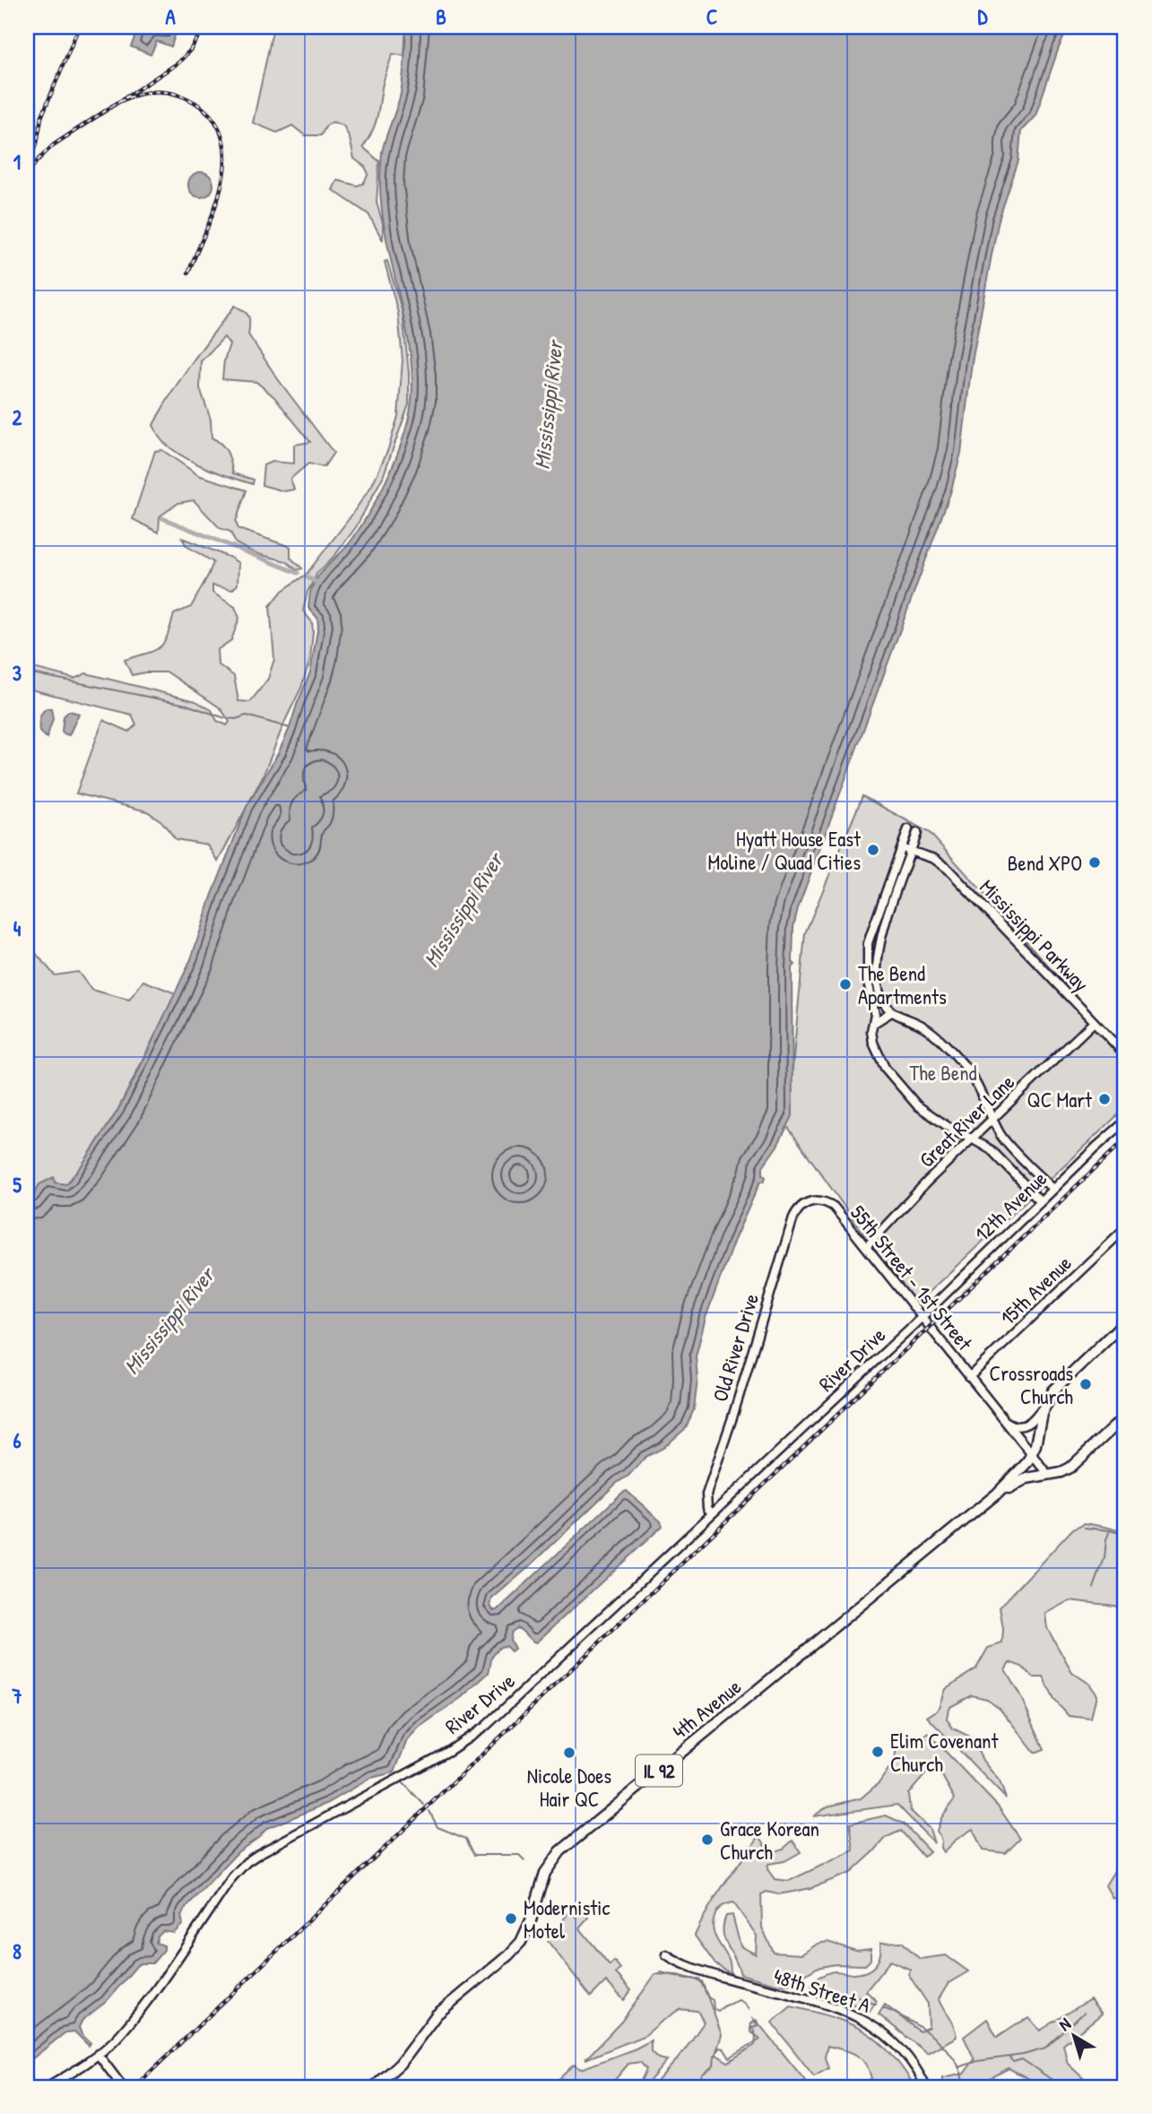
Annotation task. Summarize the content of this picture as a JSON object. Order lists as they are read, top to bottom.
{
  "streets": {
    "main road": ["4th Avenue", "IL 92"],
    "street": [
      "Mississippi Parkway",
      "Great River Lane",
      "12th Avenue",
      "55th Street - 1st Street",
      "15th Avenue",
      "Old River Drive",
      "River Drive",
      "48th Street A"
    ]
  },
  "crossings": [
    ["Mississippi Parkway", "Great River Lane"],
    ["Great River Lane", "55th Street - 1st Street"],
    ["12th Avenue", "55th Street - 1st Street"],
    ["12th Avenue", "River Drive"],
    ["55th Street - 1st Street", "15th Avenue"],
    ["55th Street - 1st Street", "Old River Drive"],
    ["55th Street - 1st Street", "River Drive"],
    ["55th Street - 1st Street", "4th Avenue"],
    ["55th Street - 1st Street", "IL 92"],
    ["Old River Drive", "River Drive"],
    ["4th Avenue", "IL 92"]
  ],
  "water": ["Mississippi River"],
  "parks": ["The Bend"],
  "places": [
    "Hyatt House East Moline / Quad Cities",
    "Bend XPO",
    "The Bend Apartments",
    "QC Mart",
    "Crossroads Church",
    "Elim Covenant Church",
    "Nicole Does Hair QC",
    "Grace Korean Church",
    "Modernistic Motel"
  ],
  "north": "top left",
  "grid": {
    "columns": [
      "A",
      "B",
      "C",
      "D"
    ],
    "rows": [
      "1",
      "2",
      "3",
      "4",
      "5",
      "6",
      "7",
      "8"
    ]
  }
}
